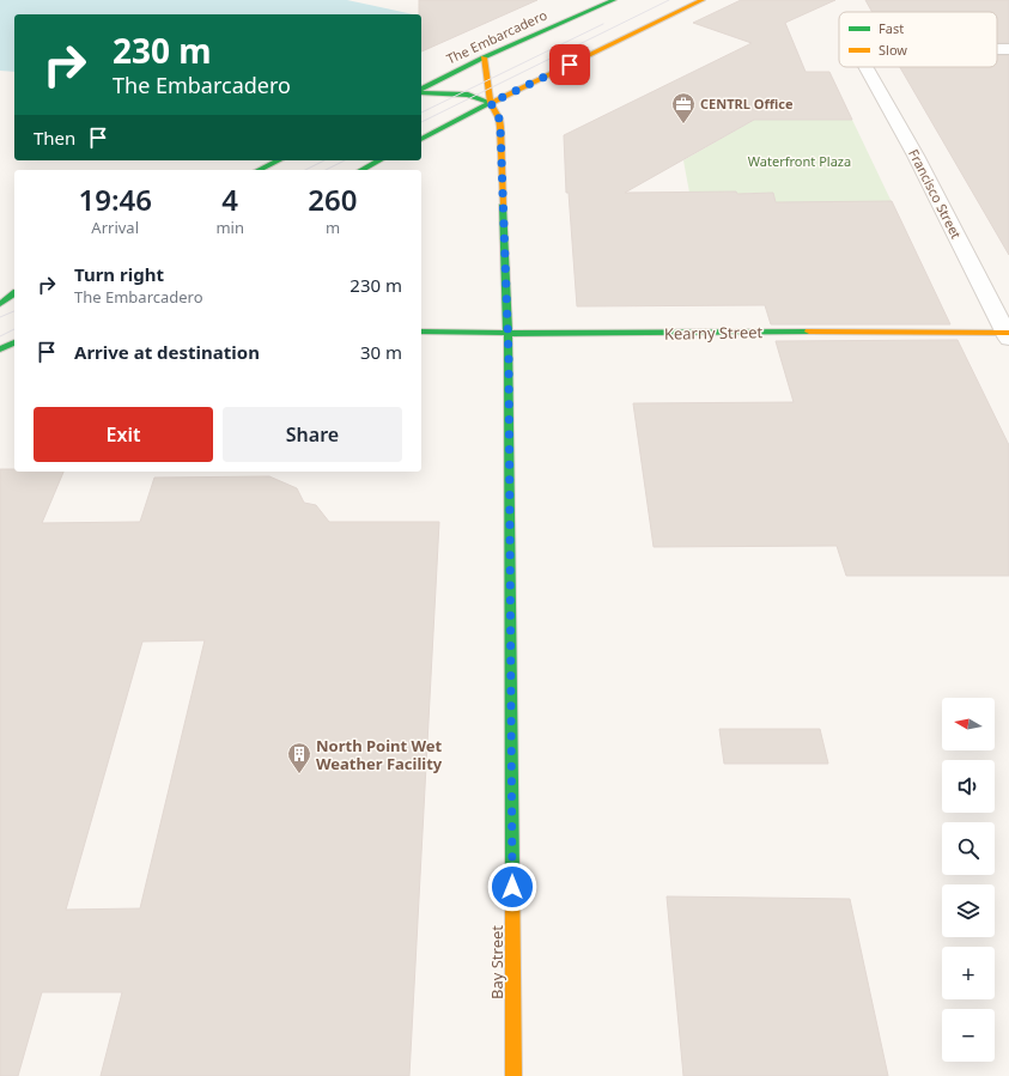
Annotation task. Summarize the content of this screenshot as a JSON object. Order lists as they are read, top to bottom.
{
  "streets": {
    "main road": ["The Embarcadero", "Kearny Street", "Bay Street"],
    "street": ["Francisco Street"]
  },
  "crossings": [
    ["The Embarcadero", "Bay Street"],
    ["Francisco Street", "Kearny Street"],
    ["Kearny Street", "Bay Street"]
  ],
  "parks": ["Waterfront Plaza"],
  "places": {
    "office": ["CENTRL Office"],
    "building": ["North Point Wet Weather Facility"]
  },
  "legend": ["Fast", "Slow"],
  "north": "left",
  "page": {
    "turn": ["230 m", "The Embarcadero"],
    "then": "Then",
    "eta": [
      "19:46",
      "Arrival",
      "4",
      "min",
      "260",
      "m"
    ],
    "list": [
      {
        "name": "Turn right",
        "note": "The Embarcadero",
        "value": "230 m"
      },
      {
        "name": "Arrive at destination",
        "value": "30 m"
      }
    ],
    "buttons": ["Exit", "Share"],
    "map_buttons": ["+", "−"]
  }
}
